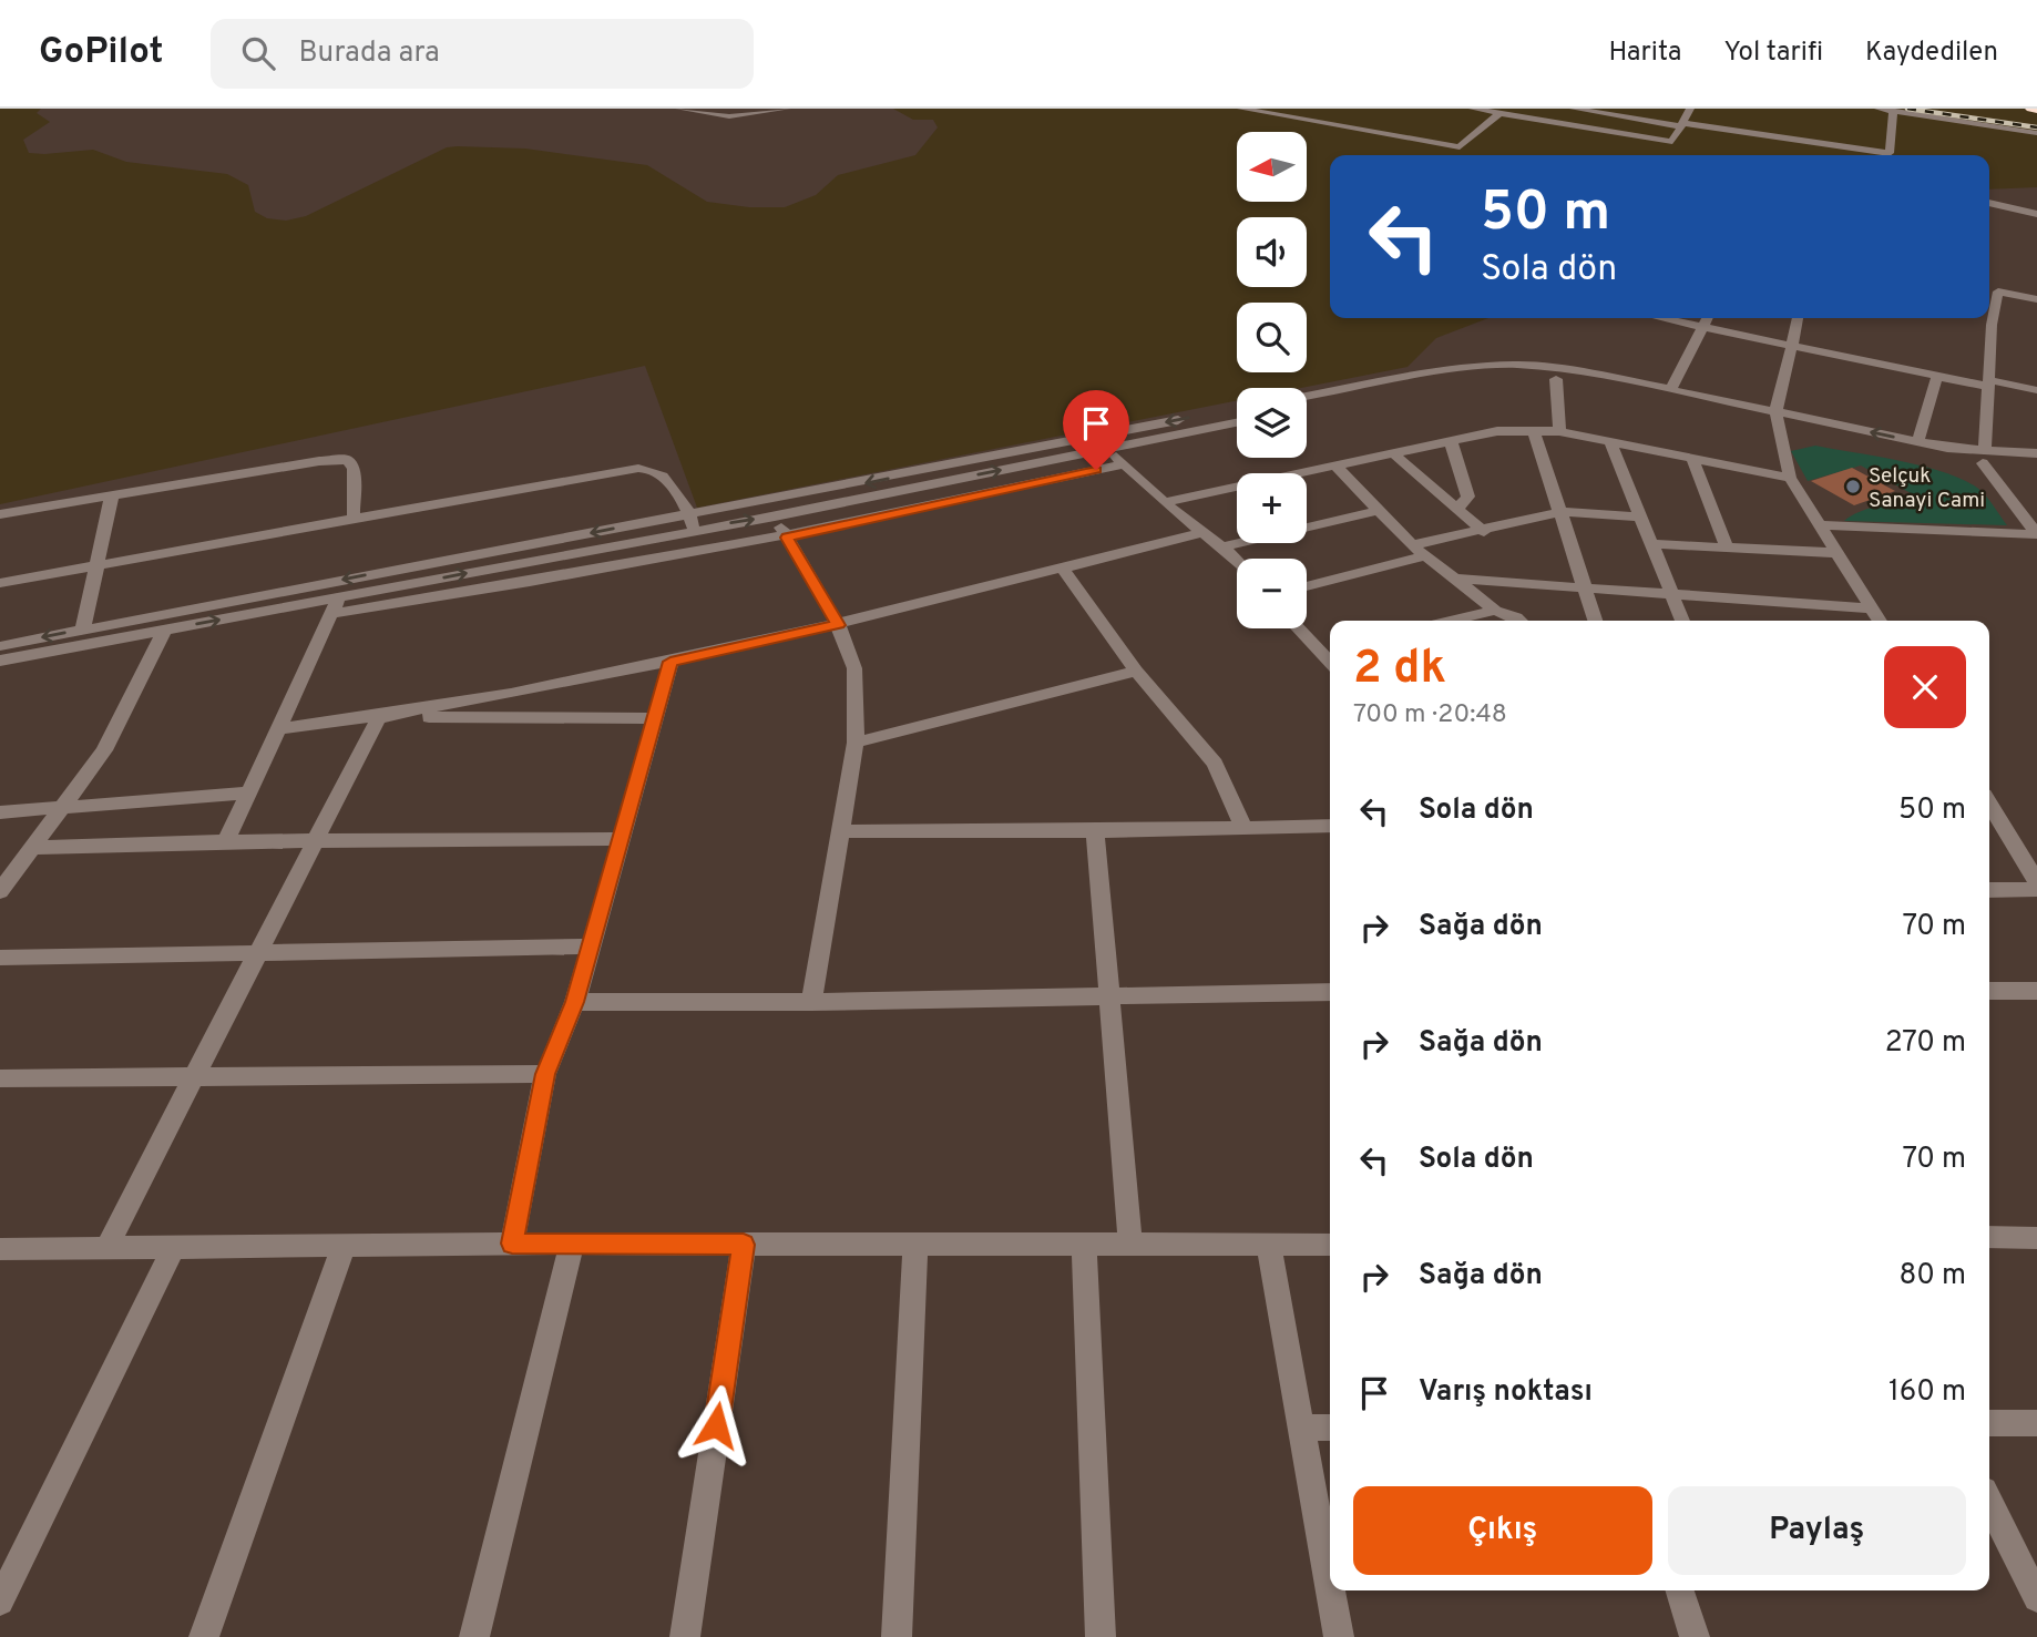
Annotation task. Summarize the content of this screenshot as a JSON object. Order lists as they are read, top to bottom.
{
  "places": ["Selçuk Sanayi Cami"],
  "north": "left",
  "page": {
    "header": "GoPilot",
    "search": "Burada ara",
    "nav": ["Harita", "Yol tarifi", "Kaydedilen"],
    "map_buttons": ["+", "−"],
    "turn": ["50 m", "Sola dön"],
    "heading": ["2 dk", "700 m · 20:48"],
    "list": [
      {
        "name": "Sola dön",
        "value": "50 m"
      },
      {
        "name": "Sağa dön",
        "value": "70 m"
      },
      {
        "name": "Sağa dön",
        "value": "270 m"
      },
      {
        "name": "Sola dön",
        "value": "70 m"
      },
      {
        "name": "Sağa dön",
        "value": "80 m"
      },
      {
        "name": "Varış noktası",
        "value": "160 m"
      }
    ],
    "buttons": ["Çıkış", "Paylaş"]
  }
}
